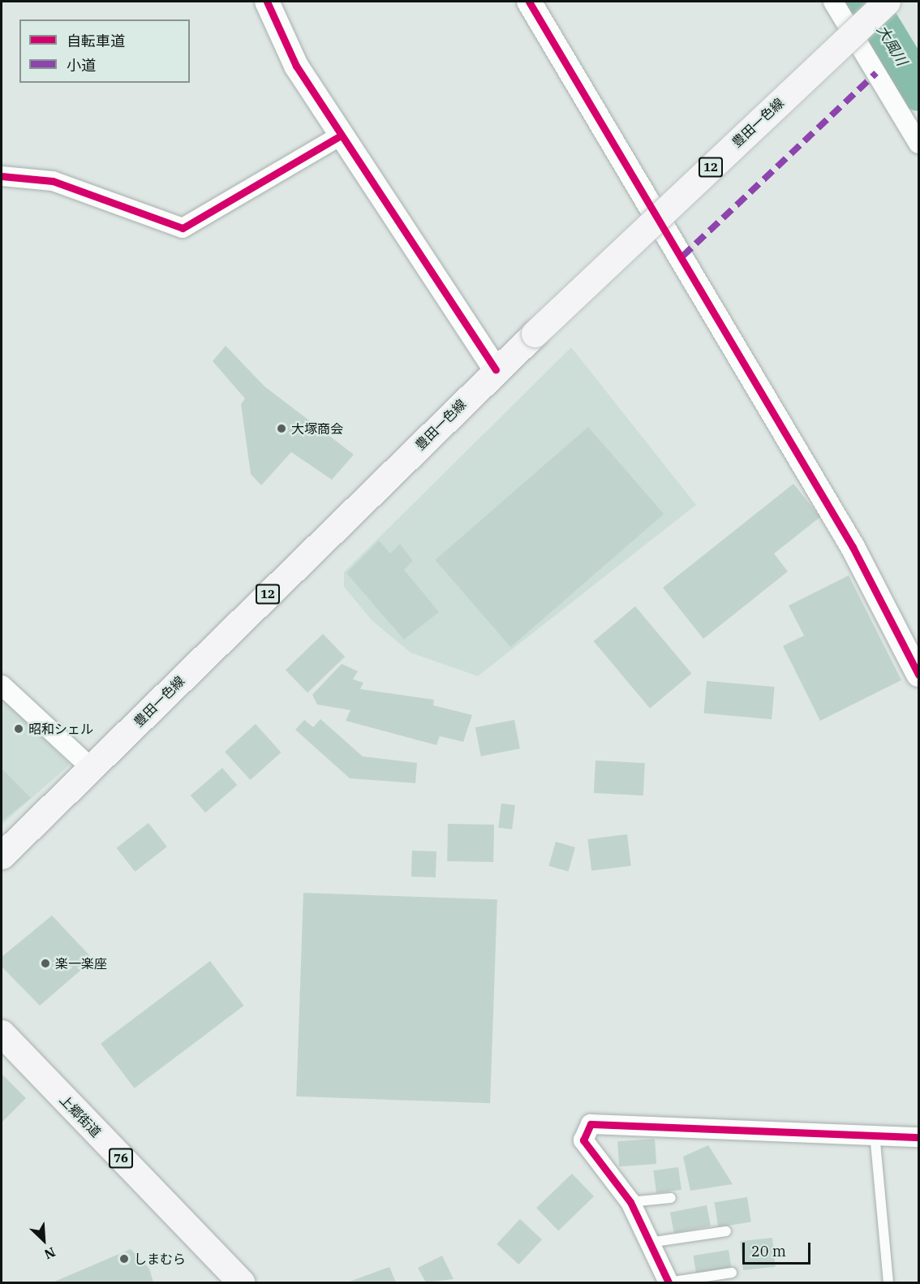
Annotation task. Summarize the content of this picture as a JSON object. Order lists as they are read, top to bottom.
{
  "streets": {
    "main road": [
      "豊田一色線",
      "12",
      "上郷街道",
      "76"
    ]
  },
  "water": ["大風川"],
  "places": [
    "大塚商会",
    "昭和シェル",
    "楽一楽座",
    "しまむら"
  ],
  "legend": ["自転車道", "小道"],
  "scale_bar": "20 m",
  "north": "bottom right"
}
